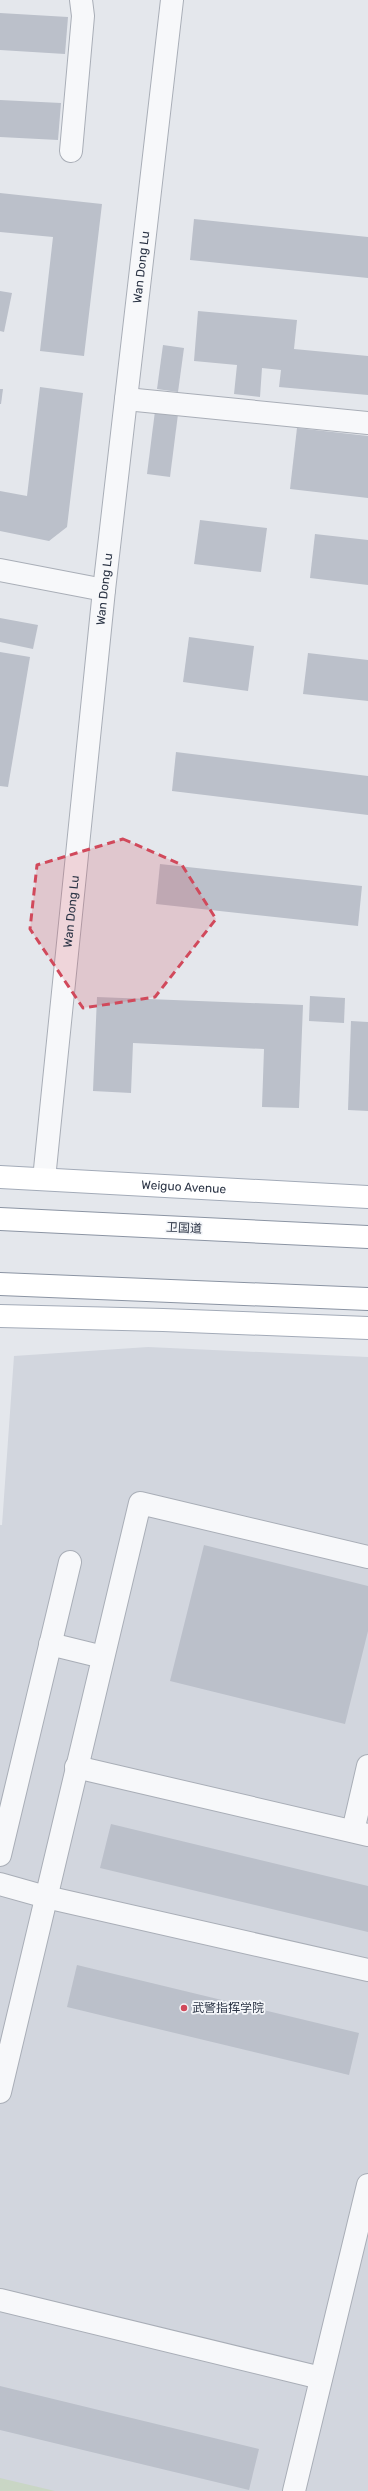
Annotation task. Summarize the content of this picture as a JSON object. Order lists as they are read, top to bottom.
{
  "streets": {
    "main road": ["Weiguo Avenue", "卫国道"],
    "street": ["Wan Dong Lu"]
  },
  "crossings": [
    ["Wan Dong Lu", "Weiguo Avenue"]
  ],
  "places": ["武警指挥学院"]
}
